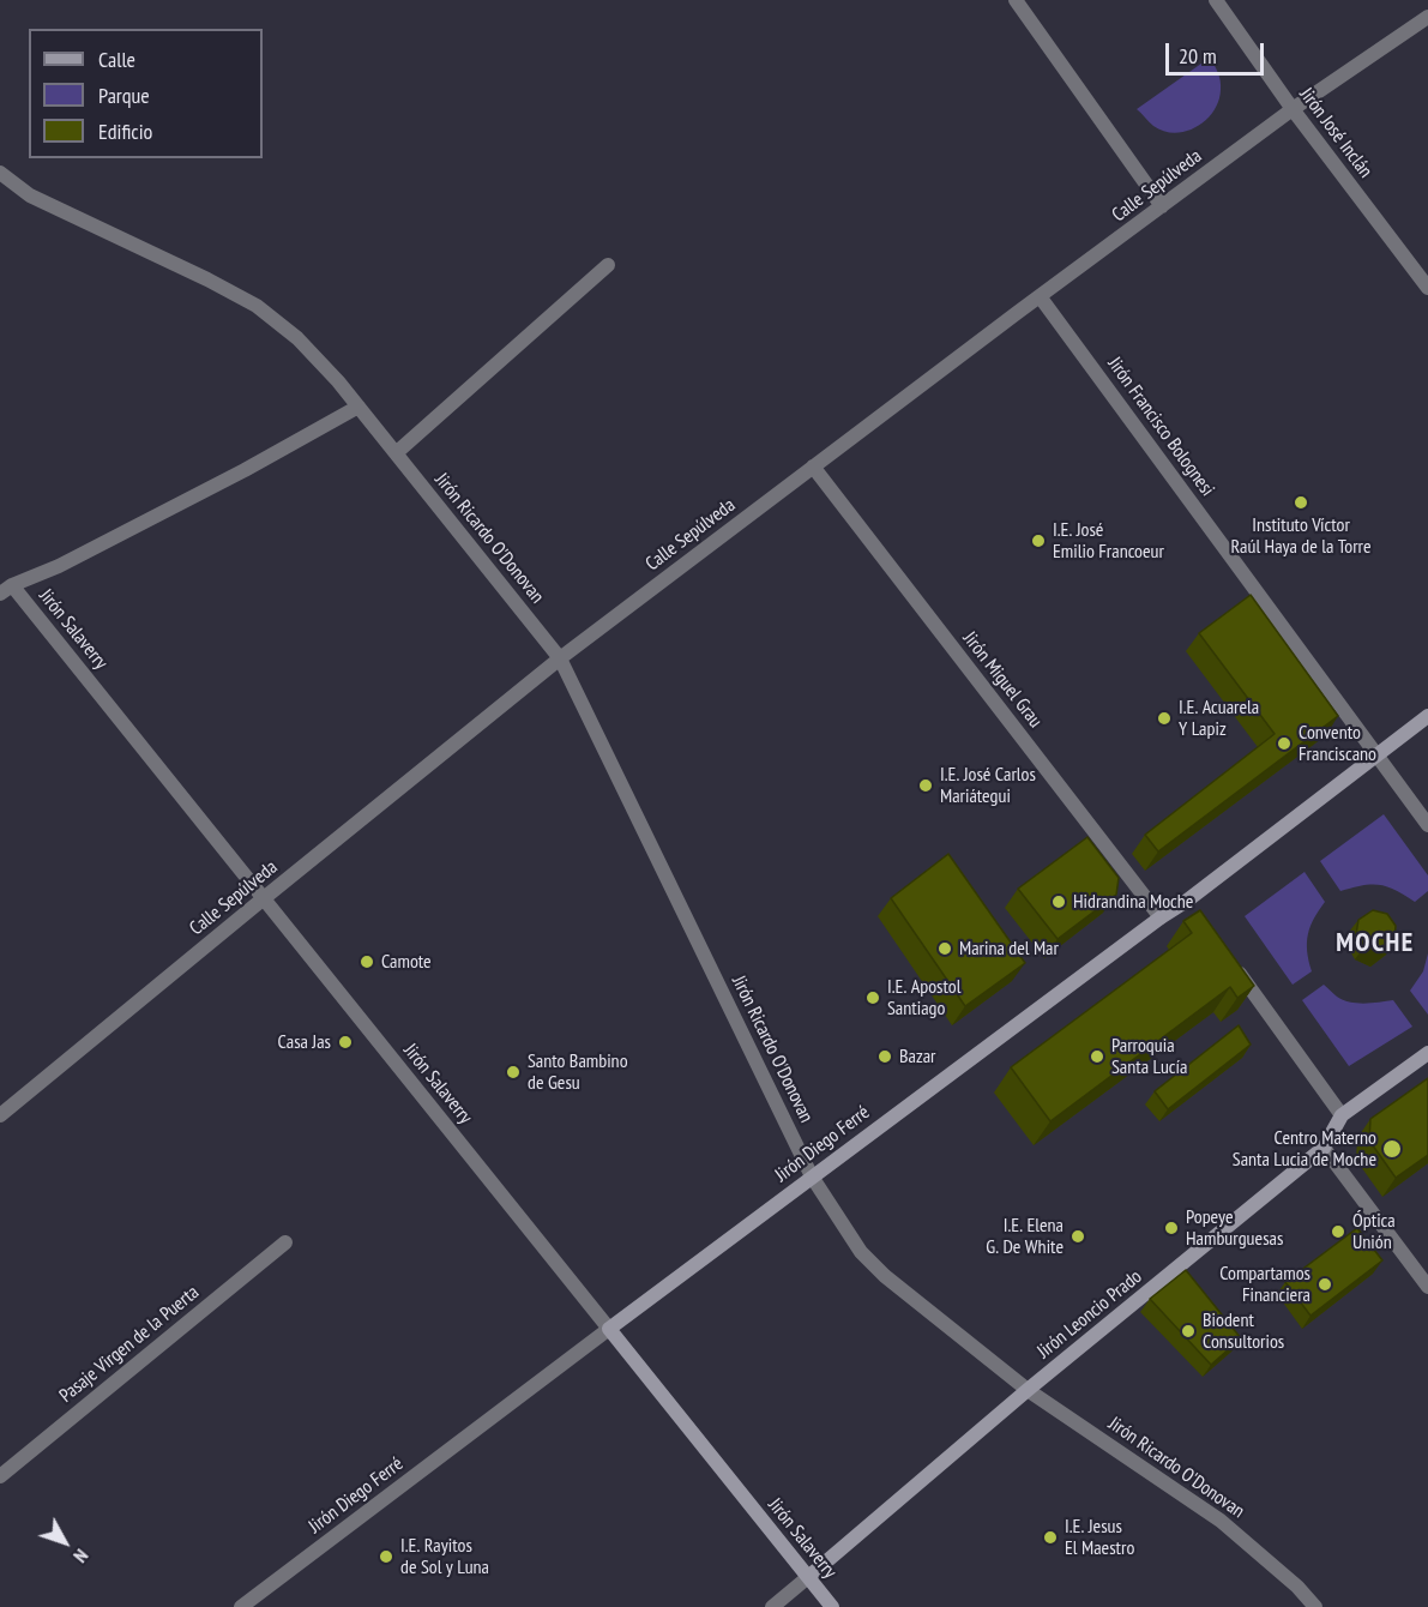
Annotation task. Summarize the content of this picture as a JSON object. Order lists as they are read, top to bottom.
{
  "streets": {
    "street": [
      "Jirón José Inclán",
      "Calle Sepúlveda",
      "Jirón Francisco Bolognesi",
      "Jirón Ricardo O'Donovan",
      "Jirón Salaverry",
      "Jirón Miguel Grau",
      "Jirón Diego Ferré",
      "Jirón Leoncio Prado",
      "Pasaje Virgen de la Puerta"
    ]
  },
  "crossings": [
    ["Jirón José Inclán", "Calle Sepúlveda"],
    ["Calle Sepúlveda", "Jirón Francisco Bolognesi"],
    ["Calle Sepúlveda", "Jirón Ricardo O'Donovan"],
    ["Calle Sepúlveda", "Jirón Salaverry"],
    ["Calle Sepúlveda", "Jirón Miguel Grau"],
    ["Jirón Francisco Bolognesi", "Jirón Diego Ferré"],
    ["Jirón Ricardo O'Donovan", "Jirón Diego Ferré"],
    ["Jirón Ricardo O'Donovan", "Jirón Leoncio Prado"],
    ["Jirón Salaverry", "Jirón Diego Ferré"],
    ["Jirón Salaverry", "Jirón Leoncio Prado"],
    ["Jirón Miguel Grau", "Jirón Diego Ferré"]
  ],
  "districts": ["MOCHE"],
  "places": [
    "Instituto Víctor Raúl Haya de la Torre",
    "I.E. José Emilio Francoeur",
    "I.E. Acuarela Y Lapiz",
    "Convento Franciscano",
    "I.E. José Carlos Mariátegui",
    "Hidrandina Moche",
    "Marina del Mar",
    "Camote",
    "I.E. Apostol Santiago",
    "Casa Jas",
    "Bazar",
    "Parroquia Santa Lucía",
    "Santo Bambino de Gesu",
    "Centro Materno Santa Lucia de Moche",
    "Popeye Hamburguesas",
    "Óptica Unión",
    "I.E. Elena G. De White",
    "Compartamos Financiera",
    "Biodent Consultorios",
    "I.E. Jesus El Maestro",
    "I.E. Rayitos de Sol y Luna"
  ],
  "legend": ["Calle", "Parque", "Edificio"],
  "scale_bar": "20 m",
  "north": "bottom right"
}
